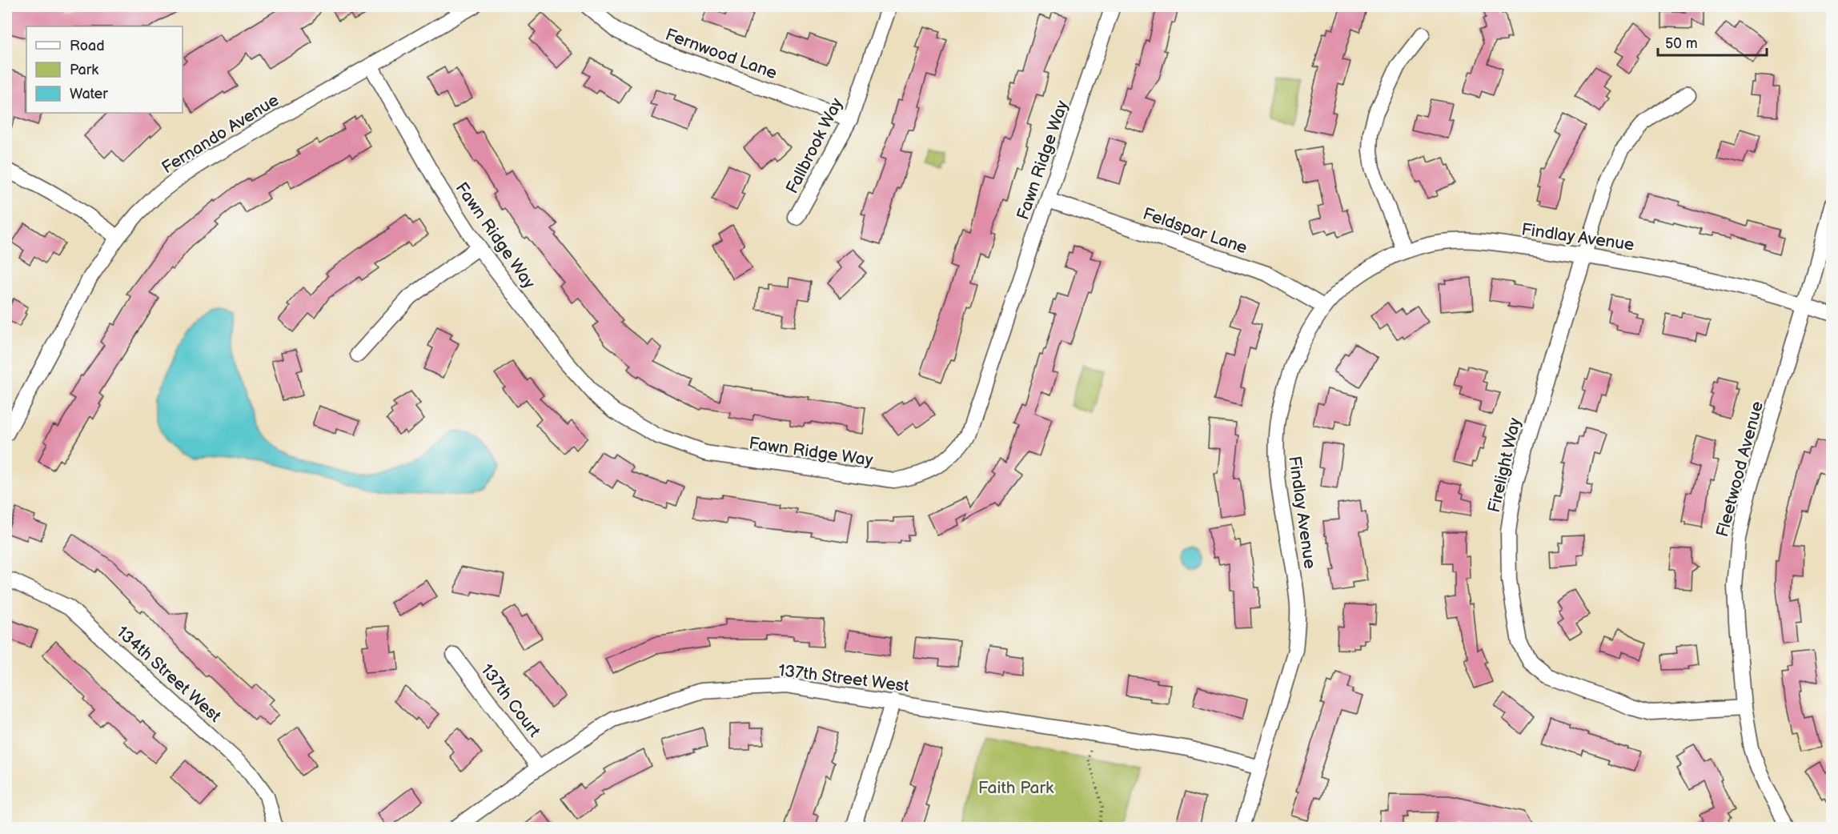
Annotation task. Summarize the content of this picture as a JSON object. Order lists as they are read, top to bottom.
{
  "streets": {
    "street": [
      "Fernwood Lane",
      "Fernando Avenue",
      "Fallbrook Way",
      "Fawn Ridge Way",
      "Feldspar Lane",
      "Findlay Avenue",
      "Firelight Way",
      "Fleetwood Avenue",
      "134th Street West",
      "137th Street West",
      "137th Court"
    ]
  },
  "crossings": [
    ["Fernwood Lane", "Fallbrook Way"],
    ["Fernando Avenue", "Fawn Ridge Way"],
    ["Fawn Ridge Way", "Feldspar Lane"],
    ["Feldspar Lane", "Findlay Avenue"],
    ["Findlay Avenue", "Firelight Way"],
    ["Findlay Avenue", "Fleetwood Avenue"],
    ["Findlay Avenue", "137th Street West"],
    ["Firelight Way", "Fleetwood Avenue"],
    ["137th Street West", "137th Court"]
  ],
  "parks": ["Faith Park"],
  "legend": ["Road", "Park", "Water"],
  "scale_bar": "50 m"
}
